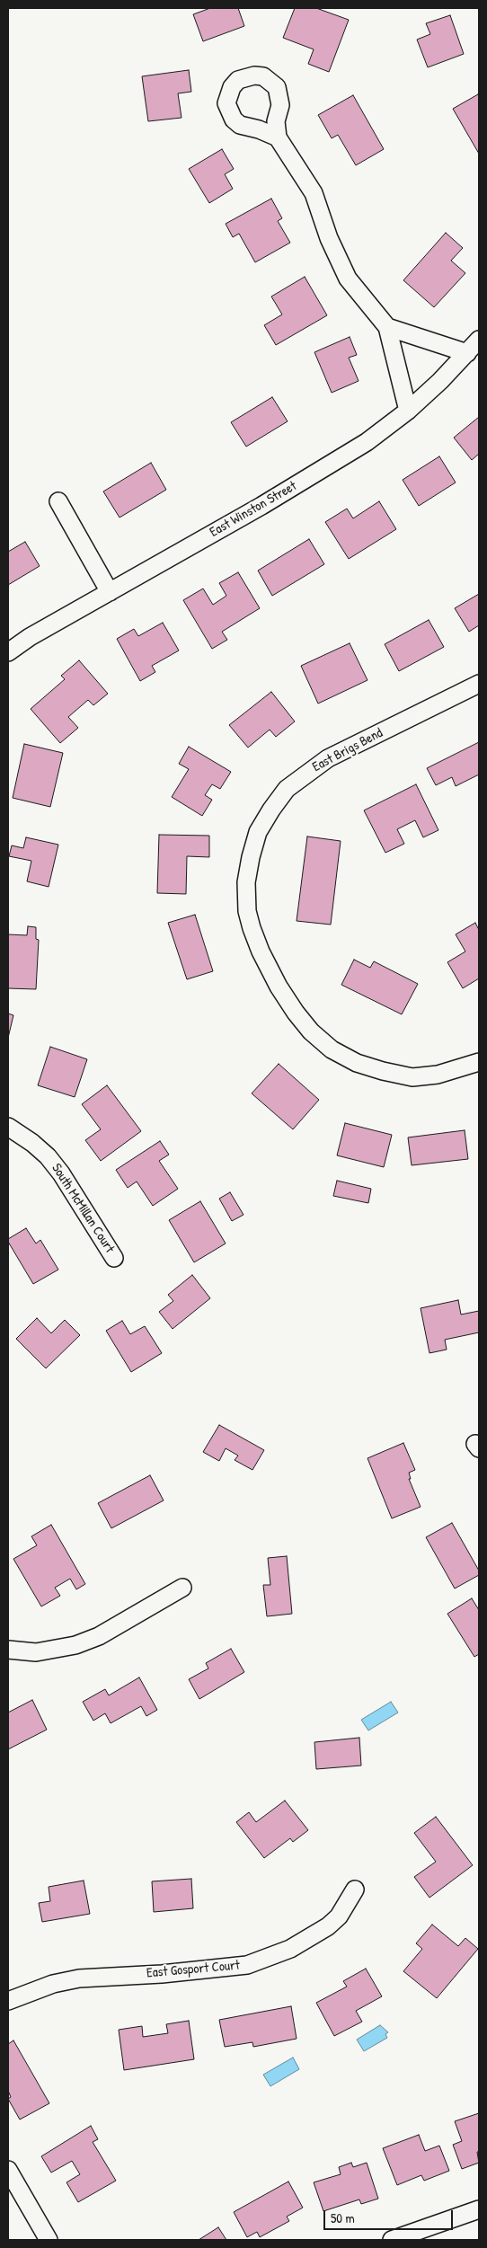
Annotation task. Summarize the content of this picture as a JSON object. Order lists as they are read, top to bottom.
{
  "streets": {
    "street": [
      "East Winston Street",
      "East Brigs Bend",
      "South McMillan Court",
      "East Gosport Court"
    ]
  },
  "scale_bar": "50 m"
}
